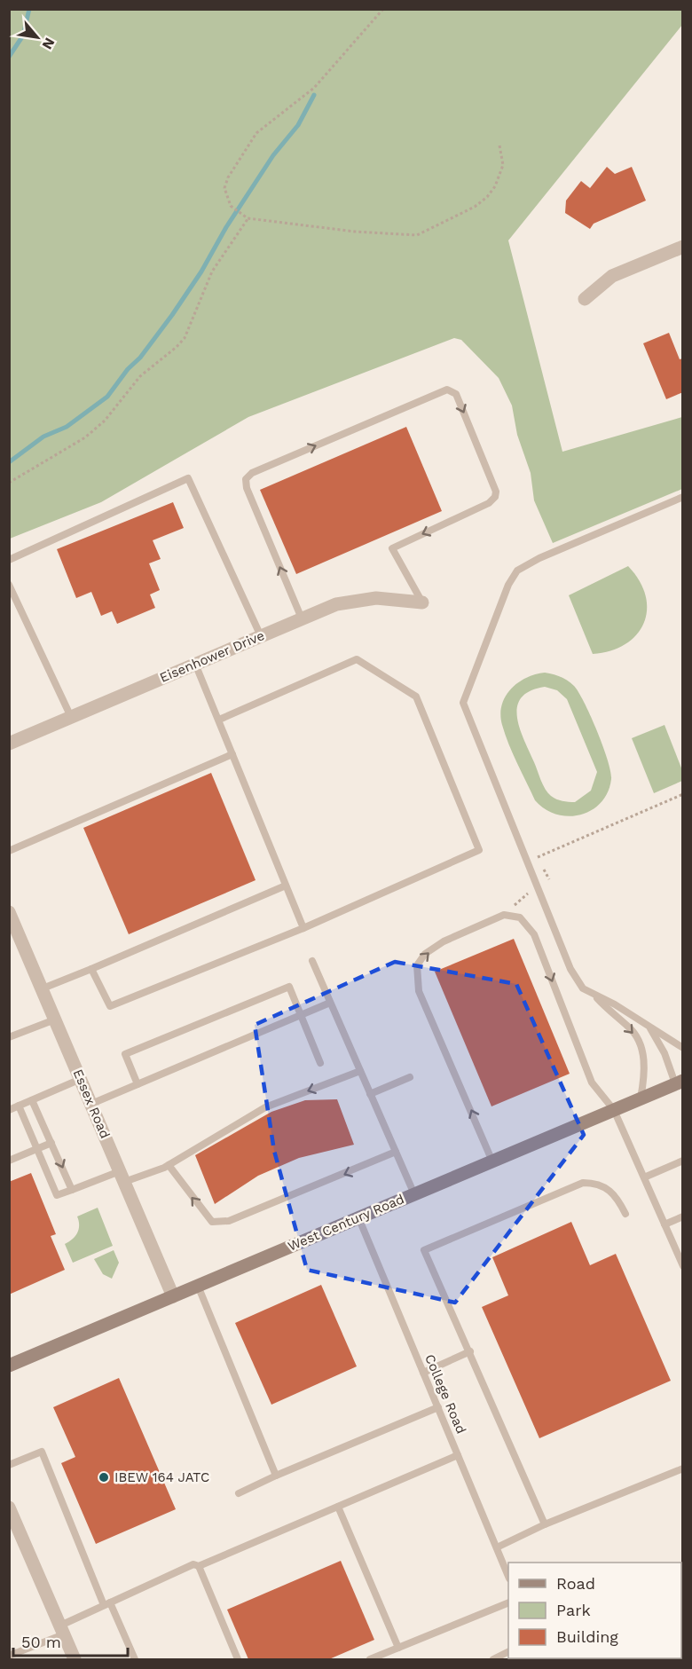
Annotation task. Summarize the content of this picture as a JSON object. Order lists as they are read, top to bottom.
{
  "streets": {
    "main road": ["West Century Road"],
    "street": ["Eisenhower Drive", "Essex Road"],
    "lane": ["College Road"]
  },
  "crossings": [
    ["Essex Road", "West Century Road"],
    ["West Century Road", "College Road"]
  ],
  "places": ["IBEW 164 JATC"],
  "legend": ["Road", "Park", "Building"],
  "scale_bar": "50 m",
  "north": "bottom right"
}
